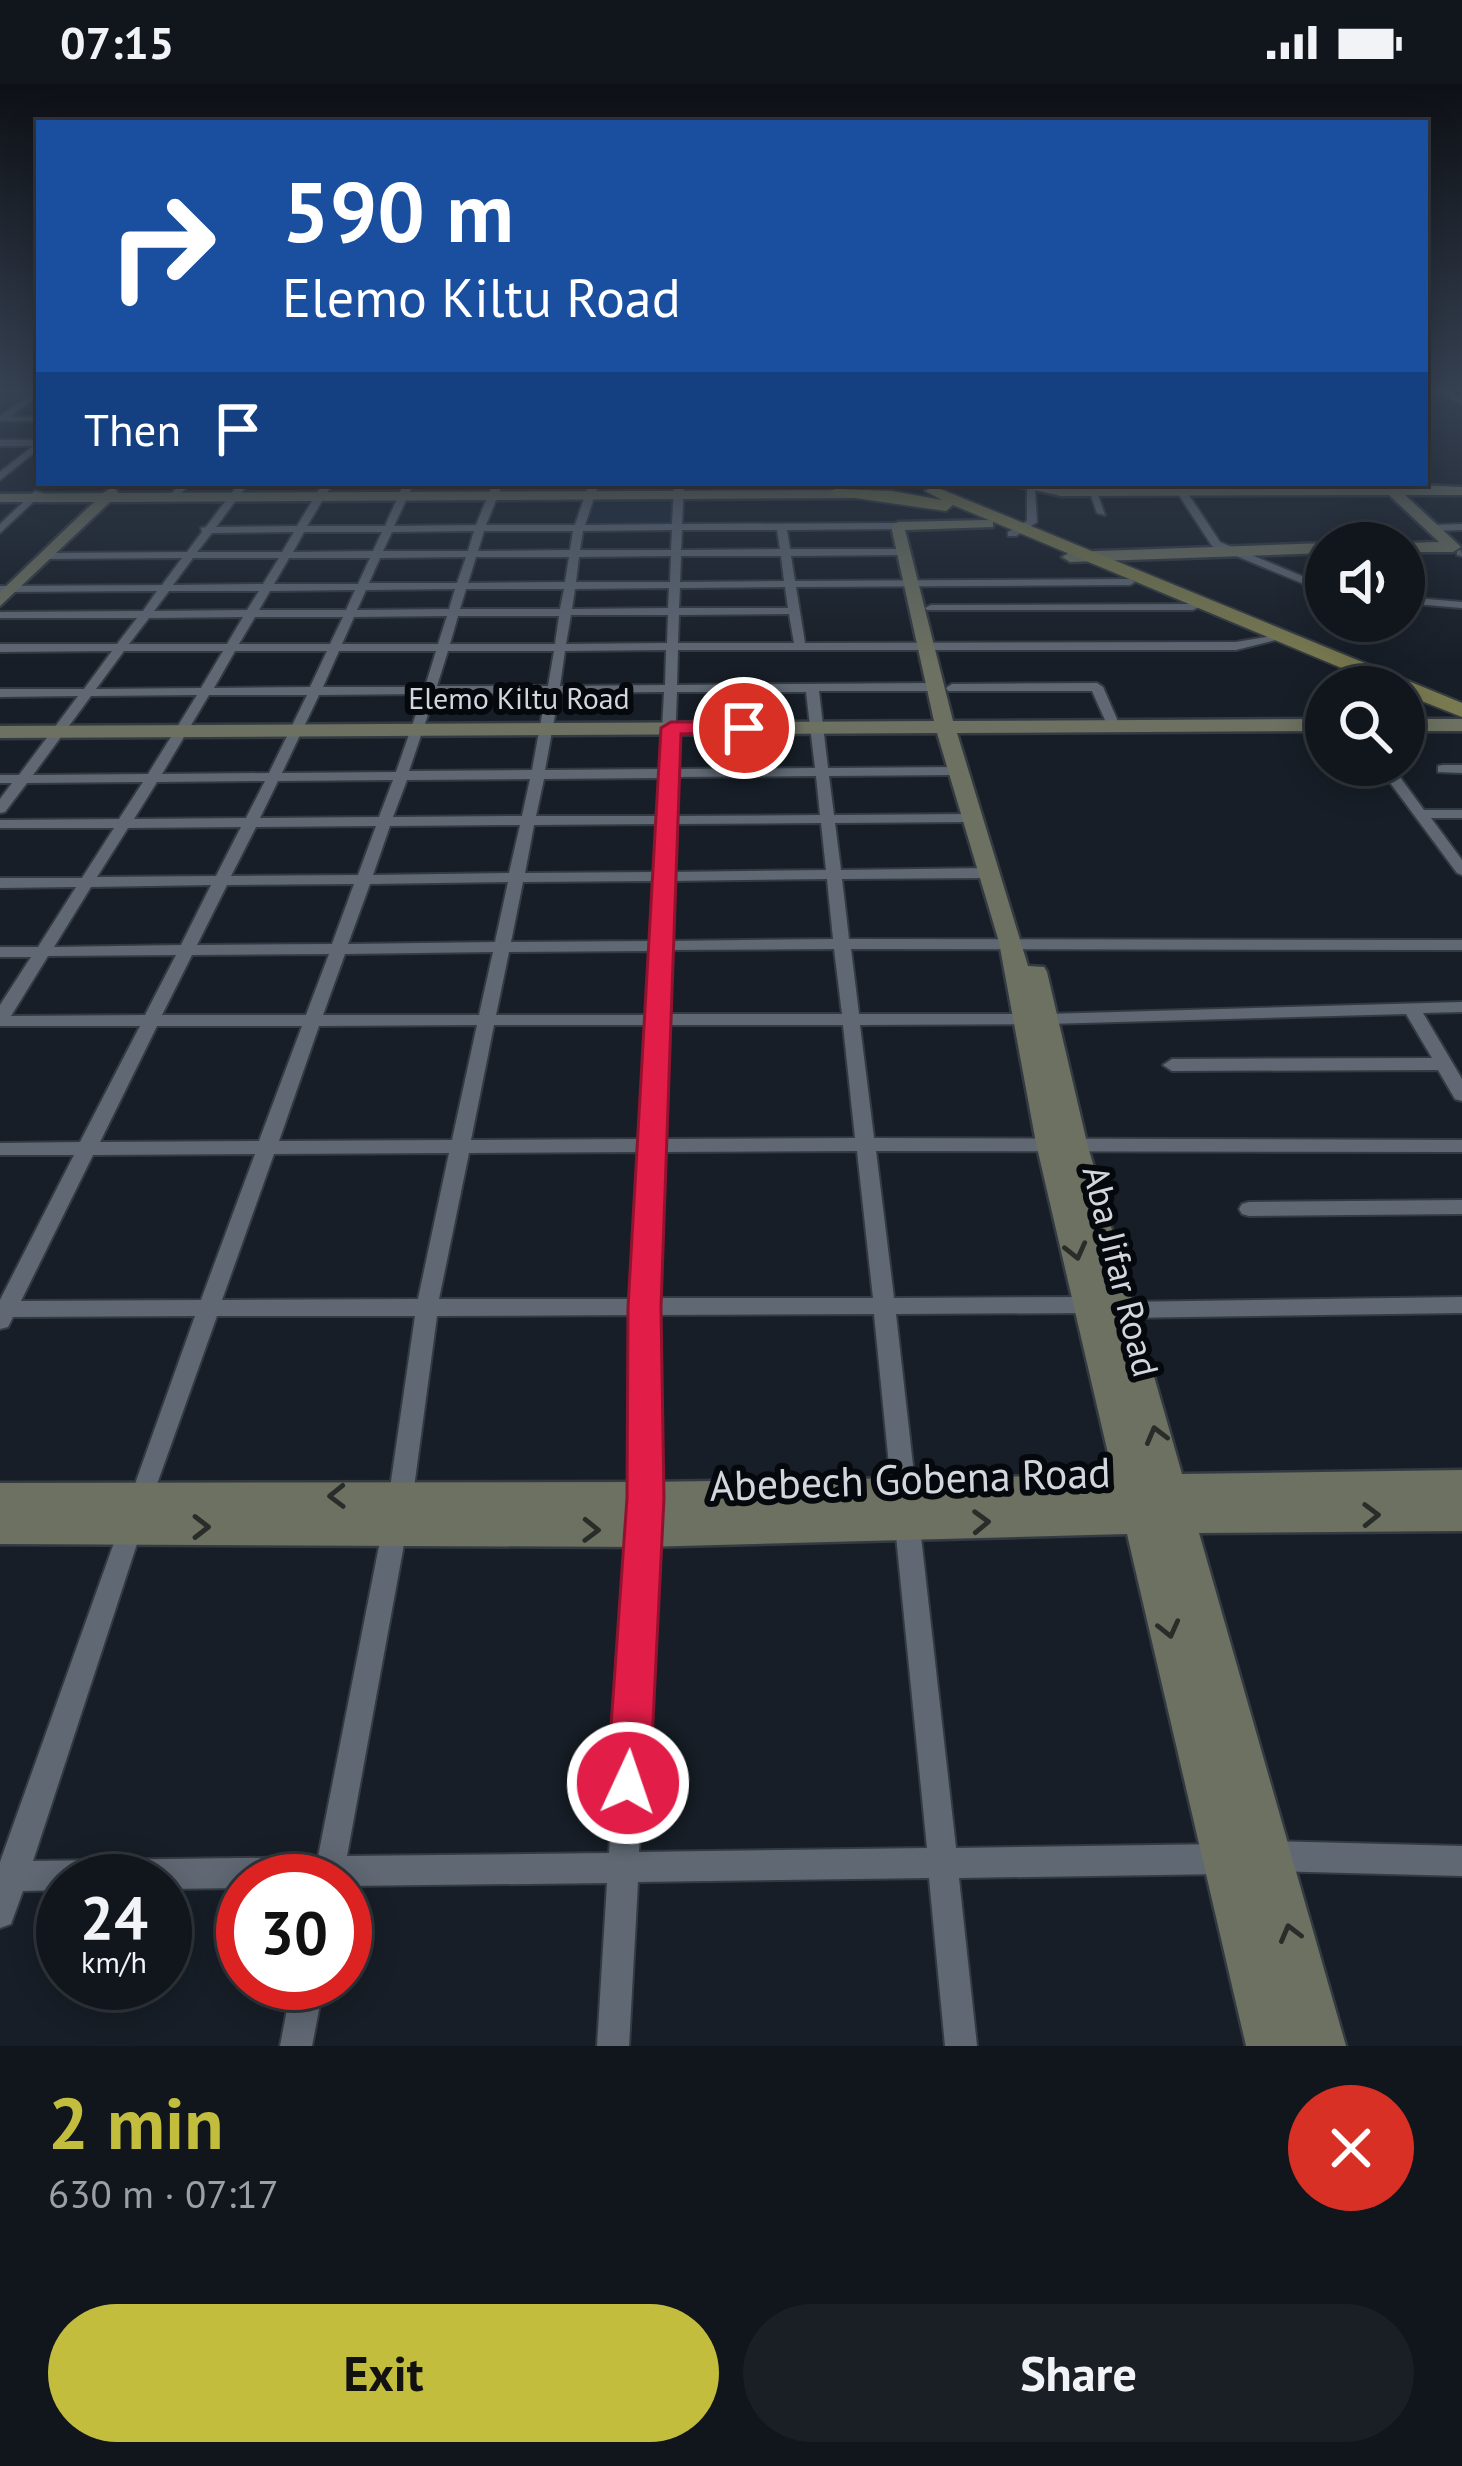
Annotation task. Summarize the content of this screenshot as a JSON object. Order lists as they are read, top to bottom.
{
  "streets": {
    "street": ["Elemo Kiltu Road", "Aba Jifar Road", "Abebech Gobena Road"]
  },
  "crossings": [
    ["Elemo Kiltu Road", "Aba Jifar Road"],
    ["Aba Jifar Road", "Abebech Gobena Road"]
  ],
  "page": {
    "status": "07:15",
    "turn": ["590 m", "Elemo Kiltu Road"],
    "then": "Then",
    "speed": "24 km/h",
    "limit": "30",
    "heading": ["2 min", "630 m · 07:17"],
    "buttons": ["Exit", "Share"]
  }
}
